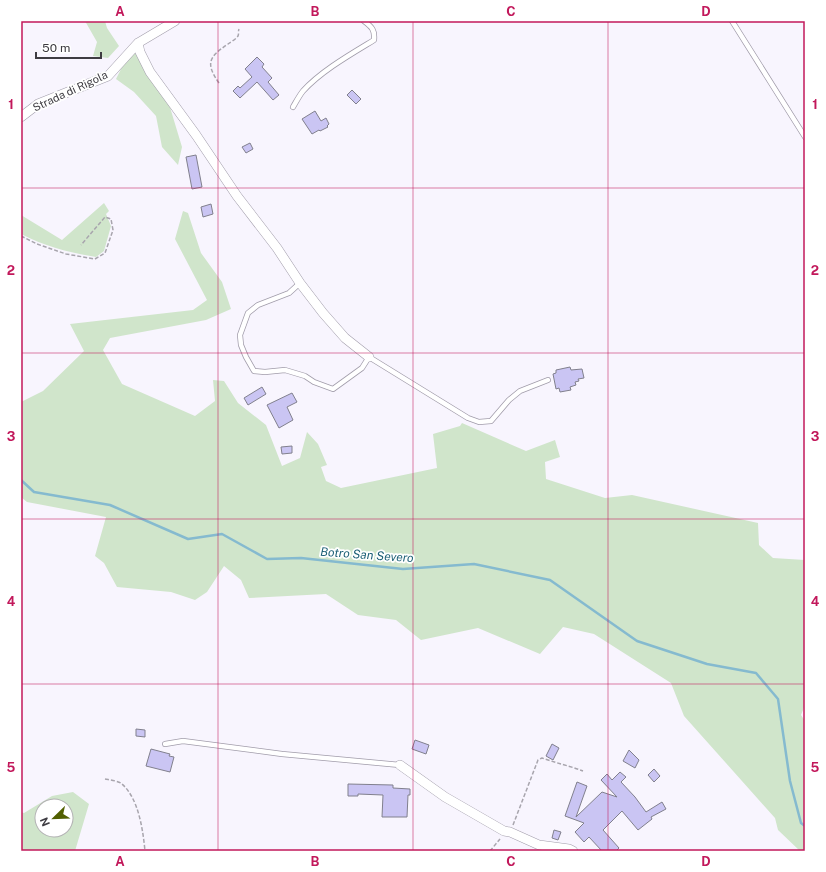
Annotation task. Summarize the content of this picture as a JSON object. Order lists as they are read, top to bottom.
{
  "streets": {
    "street": ["Strada di Rigola"]
  },
  "water": ["Botro San Severo"],
  "scale_bar": "50 m",
  "north": "bottom left",
  "grid": {
    "columns": [
      "A",
      "B",
      "C",
      "D"
    ],
    "rows": [
      "1",
      "2",
      "3",
      "4",
      "5"
    ]
  }
}
